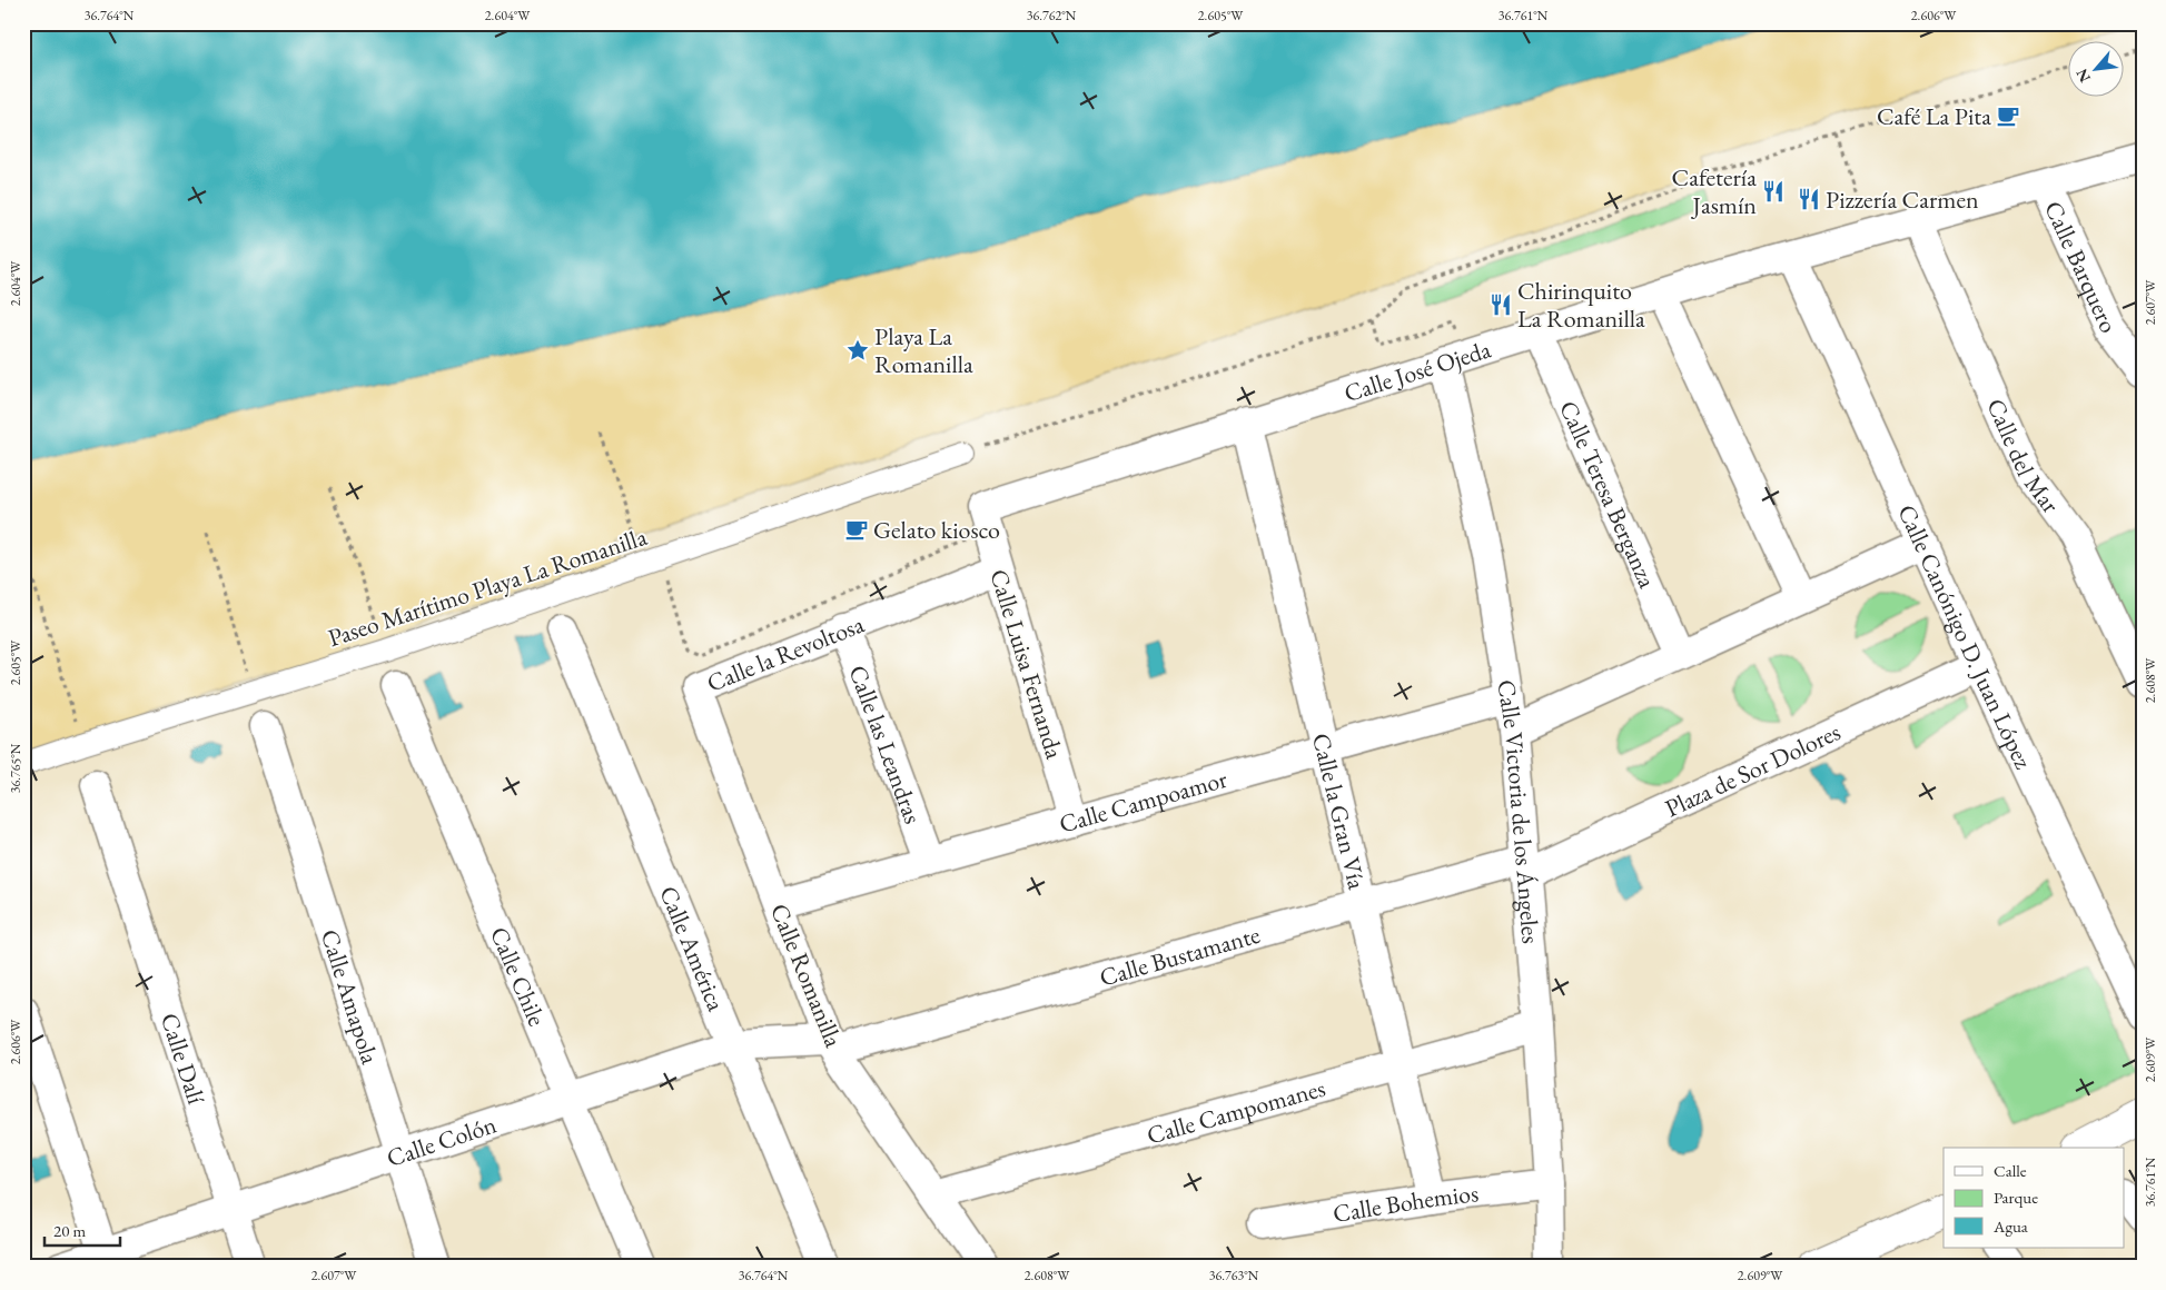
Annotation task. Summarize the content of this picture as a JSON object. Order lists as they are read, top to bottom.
{
  "streets": {
    "street": [
      "Calle Barquero",
      "Calle José Ojeda",
      "Calle del Mar",
      "Calle Teresa Berganza",
      "Paseo Marítimo Playa La Romanilla",
      "Calle Canónigo D. Juan López",
      "Calle la Revoltosa",
      "Calle Luisa Fernanda",
      "Calle las Leandras",
      "Plaza de Sor Dolores",
      "Calle Campoamor",
      "Calle la Gran Vía",
      "Calle Victoria de los Ángeles",
      "Calle América",
      "Calle Bustamante",
      "Calle Romanilla",
      "Calle Chile",
      "Calle Amapola",
      "Calle Dalí",
      "Calle Campomanes",
      "Calle Colón",
      "Calle Bohemios"
    ]
  },
  "crossings": [
    ["Calle Barquero", "Calle José Ojeda"],
    ["Calle José Ojeda", "Calle del Mar"],
    ["Calle José Ojeda", "Calle Teresa Berganza"],
    ["Calle José Ojeda", "Calle Canónigo D. Juan López"],
    ["Calle José Ojeda", "Calle Luisa Fernanda"],
    ["Calle José Ojeda", "Calle la Gran Vía"],
    ["Calle José Ojeda", "Calle Victoria de los Ángeles"],
    ["Calle Canónigo D. Juan López", "Plaza de Sor Dolores"],
    ["Calle la Revoltosa", "Calle Luisa Fernanda"],
    ["Calle la Revoltosa", "Calle las Leandras"],
    ["Calle la Revoltosa", "Calle Romanilla"],
    ["Calle Luisa Fernanda", "Calle Campoamor"],
    ["Calle las Leandras", "Calle Campoamor"],
    ["Plaza de Sor Dolores", "Calle Victoria de los Ángeles"],
    ["Plaza de Sor Dolores", "Calle Bustamante"],
    ["Calle Campoamor", "Calle la Gran Vía"],
    ["Calle Campoamor", "Calle Victoria de los Ángeles"],
    ["Calle Campoamor", "Calle Romanilla"],
    ["Calle la Gran Vía", "Calle Bustamante"],
    ["Calle la Gran Vía", "Calle Campomanes"],
    ["Calle la Gran Vía", "Calle Bohemios"],
    ["Calle Victoria de los Ángeles", "Calle Bustamante"],
    ["Calle Victoria de los Ángeles", "Calle Campomanes"],
    ["Calle Victoria de los Ángeles", "Calle Bohemios"],
    ["Calle América", "Calle Colón"],
    ["Calle Bustamante", "Calle Romanilla"],
    ["Calle Bustamante", "Calle Colón"],
    ["Calle Romanilla", "Calle Campomanes"],
    ["Calle Romanilla", "Calle Colón"],
    ["Calle Chile", "Calle Colón"],
    ["Calle Amapola", "Calle Colón"],
    ["Calle Dalí", "Calle Colón"]
  ],
  "places": {
    "cafe": ["Café La Pita", "Gelato kiosco"],
    "restaurant": ["Cafetería Jasmín", "Pizzería Carmen", "Chirinquito La Romanilla"],
    "place": ["Playa La Romanilla"]
  },
  "legend": ["Calle", "Parque", "Agua"],
  "scale_bar": "20 m",
  "north": "bottom left",
  "coordinates": [
    "36.764°N",
    "2.604°W",
    "36.762°N",
    "2.605°W",
    "36.761°N",
    "2.606°W",
    "2.607°W",
    "2.608°W",
    "36.765°N",
    "2.609°W",
    "36.763°N"
  ]
}
